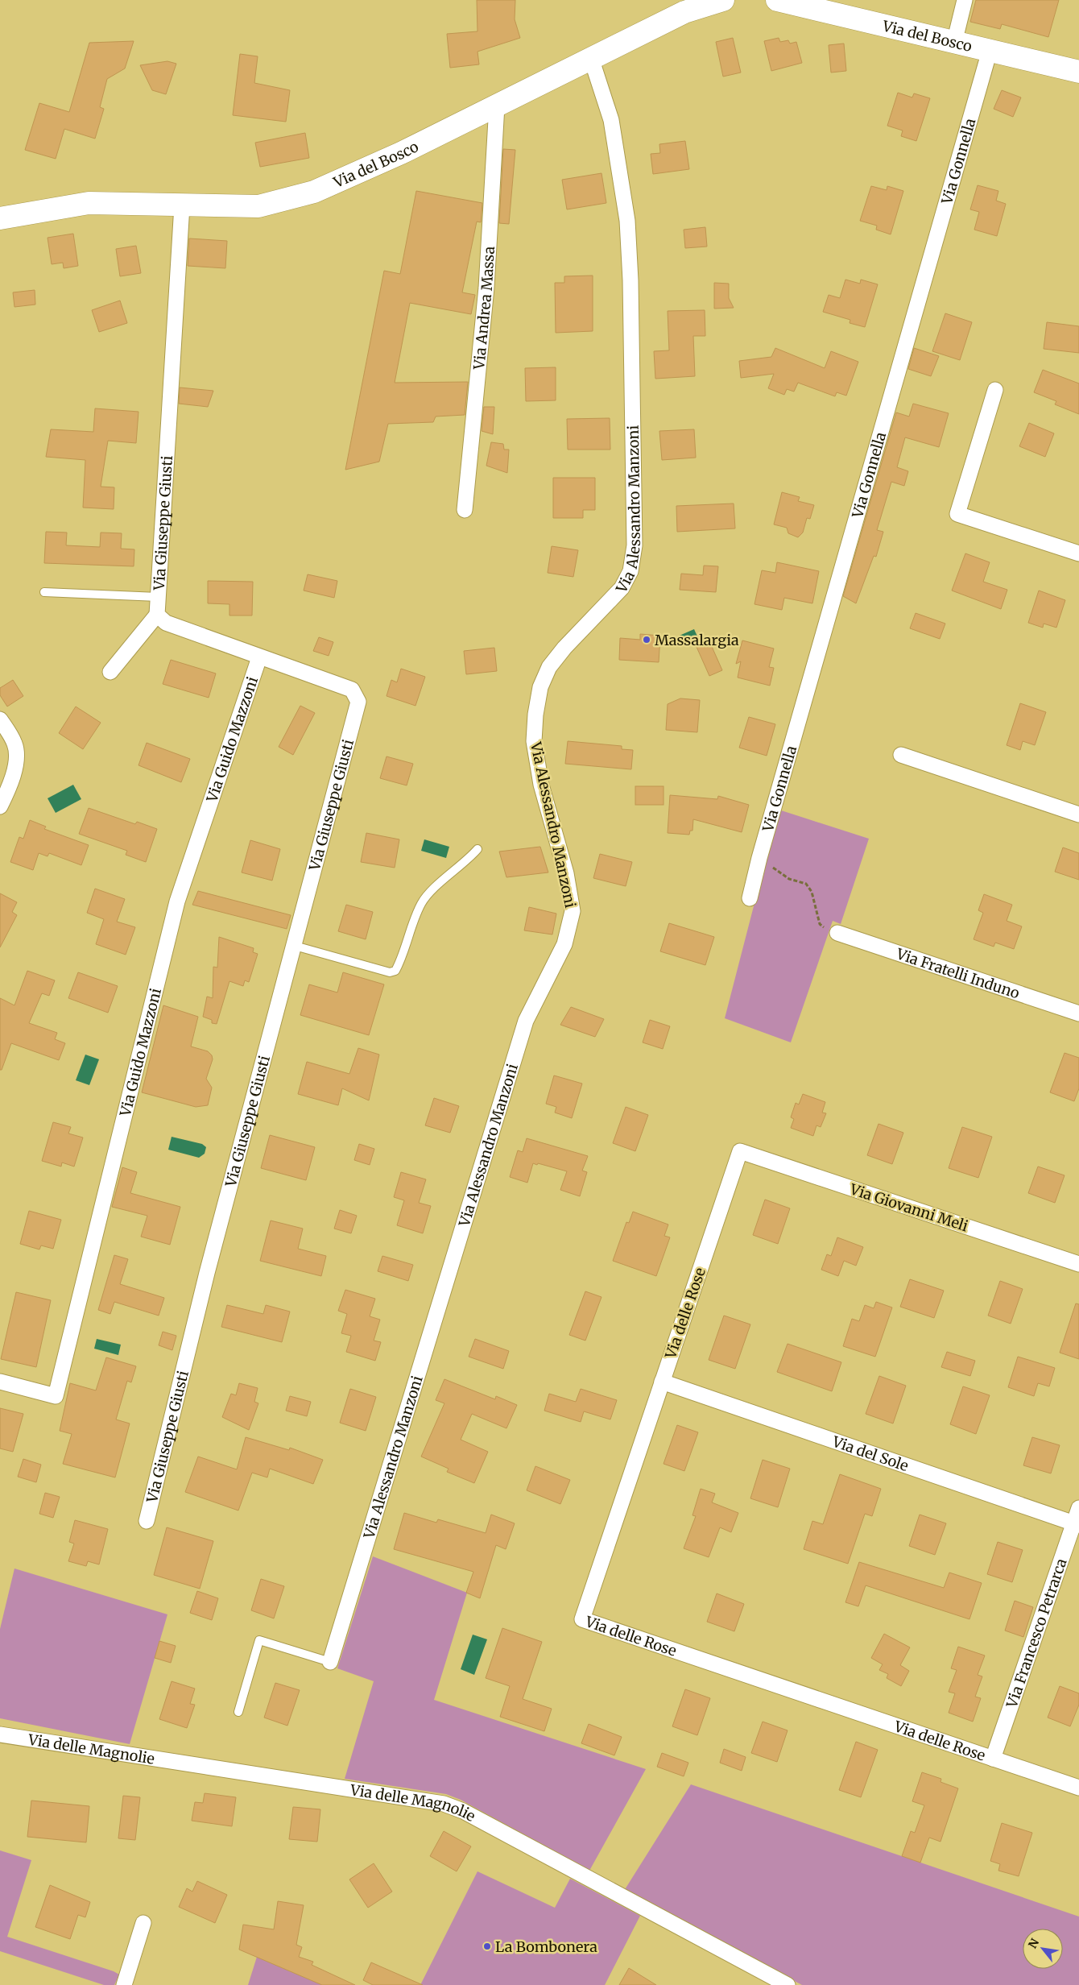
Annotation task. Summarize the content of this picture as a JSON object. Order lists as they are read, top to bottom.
{
  "streets": {
    "main road": ["Via del Bosco"],
    "street": [
      "Via Gonnella",
      "Via Andrea Massa",
      "Via Alessandro Manzoni",
      "Via Giuseppe Giusti",
      "Via Guido Mazzoni",
      "Via Fratelli Induno",
      "Via Giovanni Meli",
      "Via delle Rose",
      "Via del Sole",
      "Via Francesco Petrarca",
      "Via delle Magnolie"
    ]
  },
  "crossings": [
    ["Via del Bosco", "Via Gonnella"],
    ["Via del Bosco", "Via Andrea Massa"],
    ["Via del Bosco", "Via Alessandro Manzoni"],
    ["Via del Bosco", "Via Giuseppe Giusti"],
    ["Via Giuseppe Giusti", "Via Guido Mazzoni"],
    ["Via Giovanni Meli", "Via delle Rose"],
    ["Via delle Rose", "Via del Sole"],
    ["Via delle Rose", "Via Francesco Petrarca"],
    ["Via del Sole", "Via Francesco Petrarca"]
  ],
  "places": ["Massalargia", "La Bombonera"],
  "north": "top left"
}
